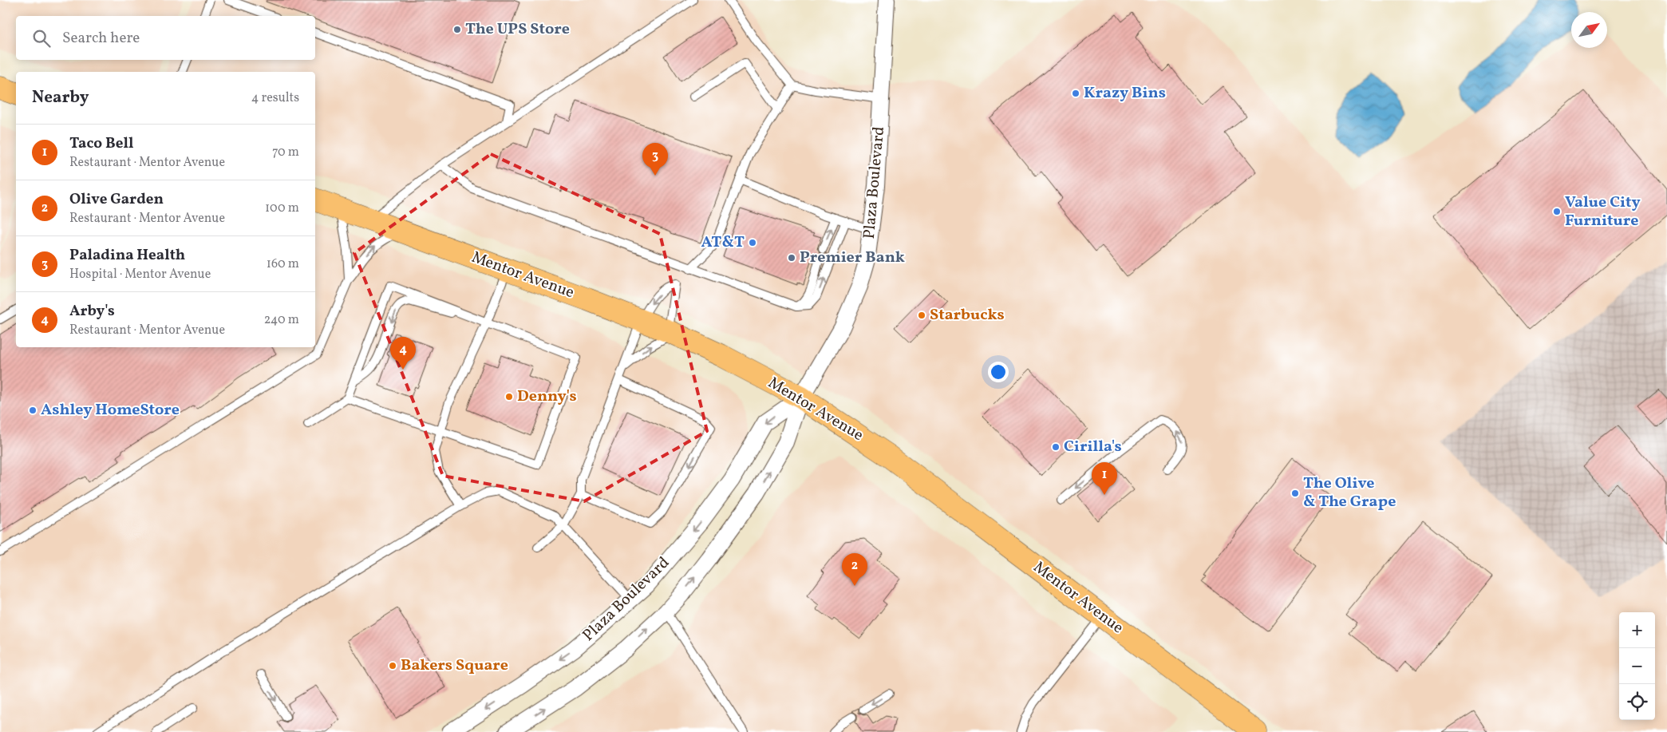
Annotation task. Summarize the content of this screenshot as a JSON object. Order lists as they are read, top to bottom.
{
  "streets": {
    "main road": ["Mentor Avenue"],
    "street": ["Plaza Boulevard"]
  },
  "crossings": [
    ["Plaza Boulevard", "Mentor Avenue"]
  ],
  "places": [
    "The UPS Store",
    "Krazy Bins",
    "Value City Furniture",
    "AT&T",
    "Premier Bank",
    "Starbucks",
    "Denny's",
    "Ashley HomeStore",
    "Cirilla's",
    "The Olive & The Grape",
    "Bakers Square"
  ],
  "north": "top right",
  "page": {
    "search": "Search here",
    "heading": ["Nearby", "4 results"],
    "list": [
      {
        "mark": "1",
        "name": "Taco Bell",
        "note": "Restaurant · Mentor Avenue",
        "value": "70 m"
      },
      {
        "mark": "2",
        "name": "Olive Garden",
        "note": "Restaurant · Mentor Avenue",
        "value": "100 m"
      },
      {
        "mark": "3",
        "name": "Paladina Health",
        "note": "Hospital · Mentor Avenue",
        "value": "160 m"
      },
      {
        "mark": "4",
        "name": "Arby's",
        "note": "Restaurant · Mentor Avenue",
        "value": "240 m"
      }
    ],
    "pins": [
      "3",
      "4",
      "1",
      "2"
    ],
    "map_buttons": ["+", "−"]
  }
}
